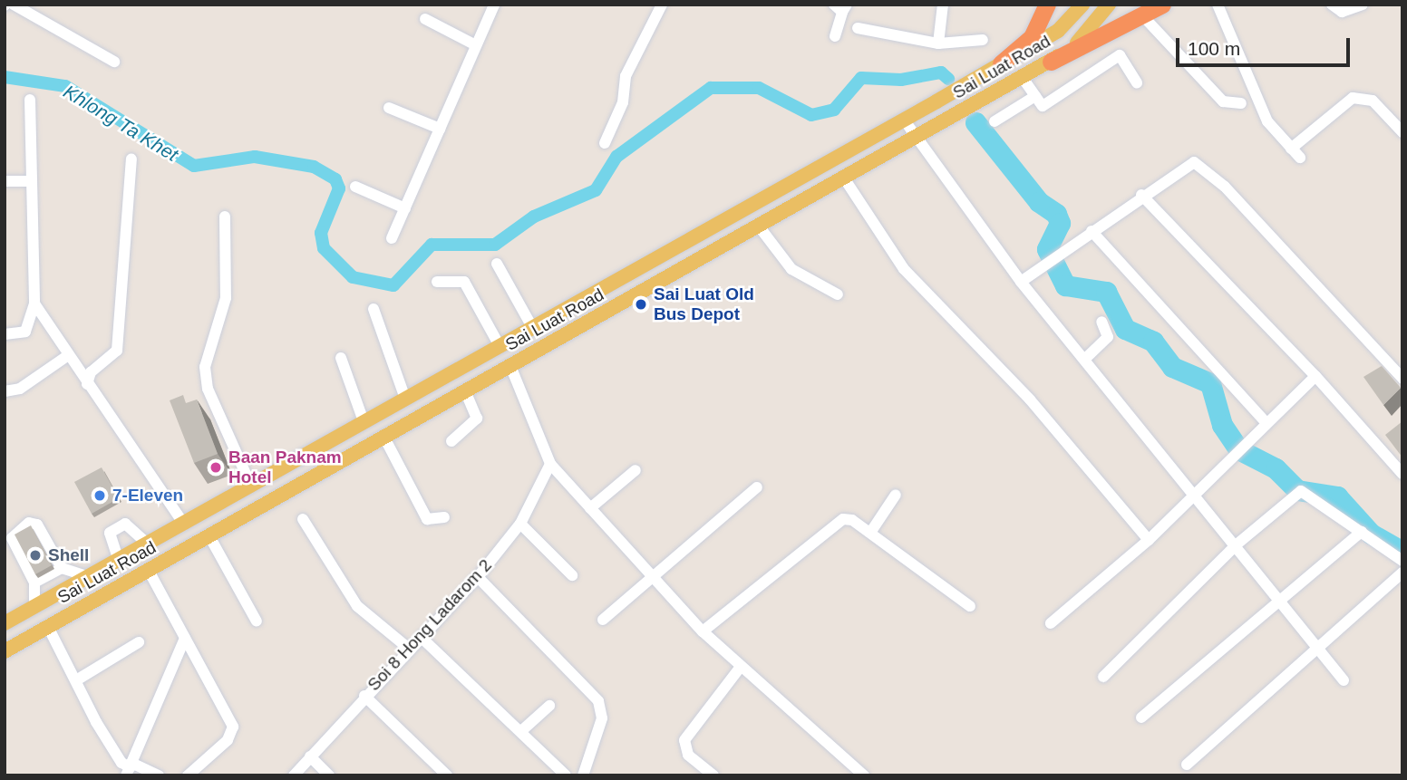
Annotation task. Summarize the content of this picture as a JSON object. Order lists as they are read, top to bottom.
{
  "streets": {
    "main road": ["Sai Luat Road"],
    "street": ["Soi 8 Hong Ladarom 2"]
  },
  "water": ["Khlong Ta Khet"],
  "places": [
    "Sai Luat Old Bus Depot",
    "Baan Paknam Hotel",
    "7-Eleven",
    "Shell"
  ],
  "scale_bar": "100 m"
}
